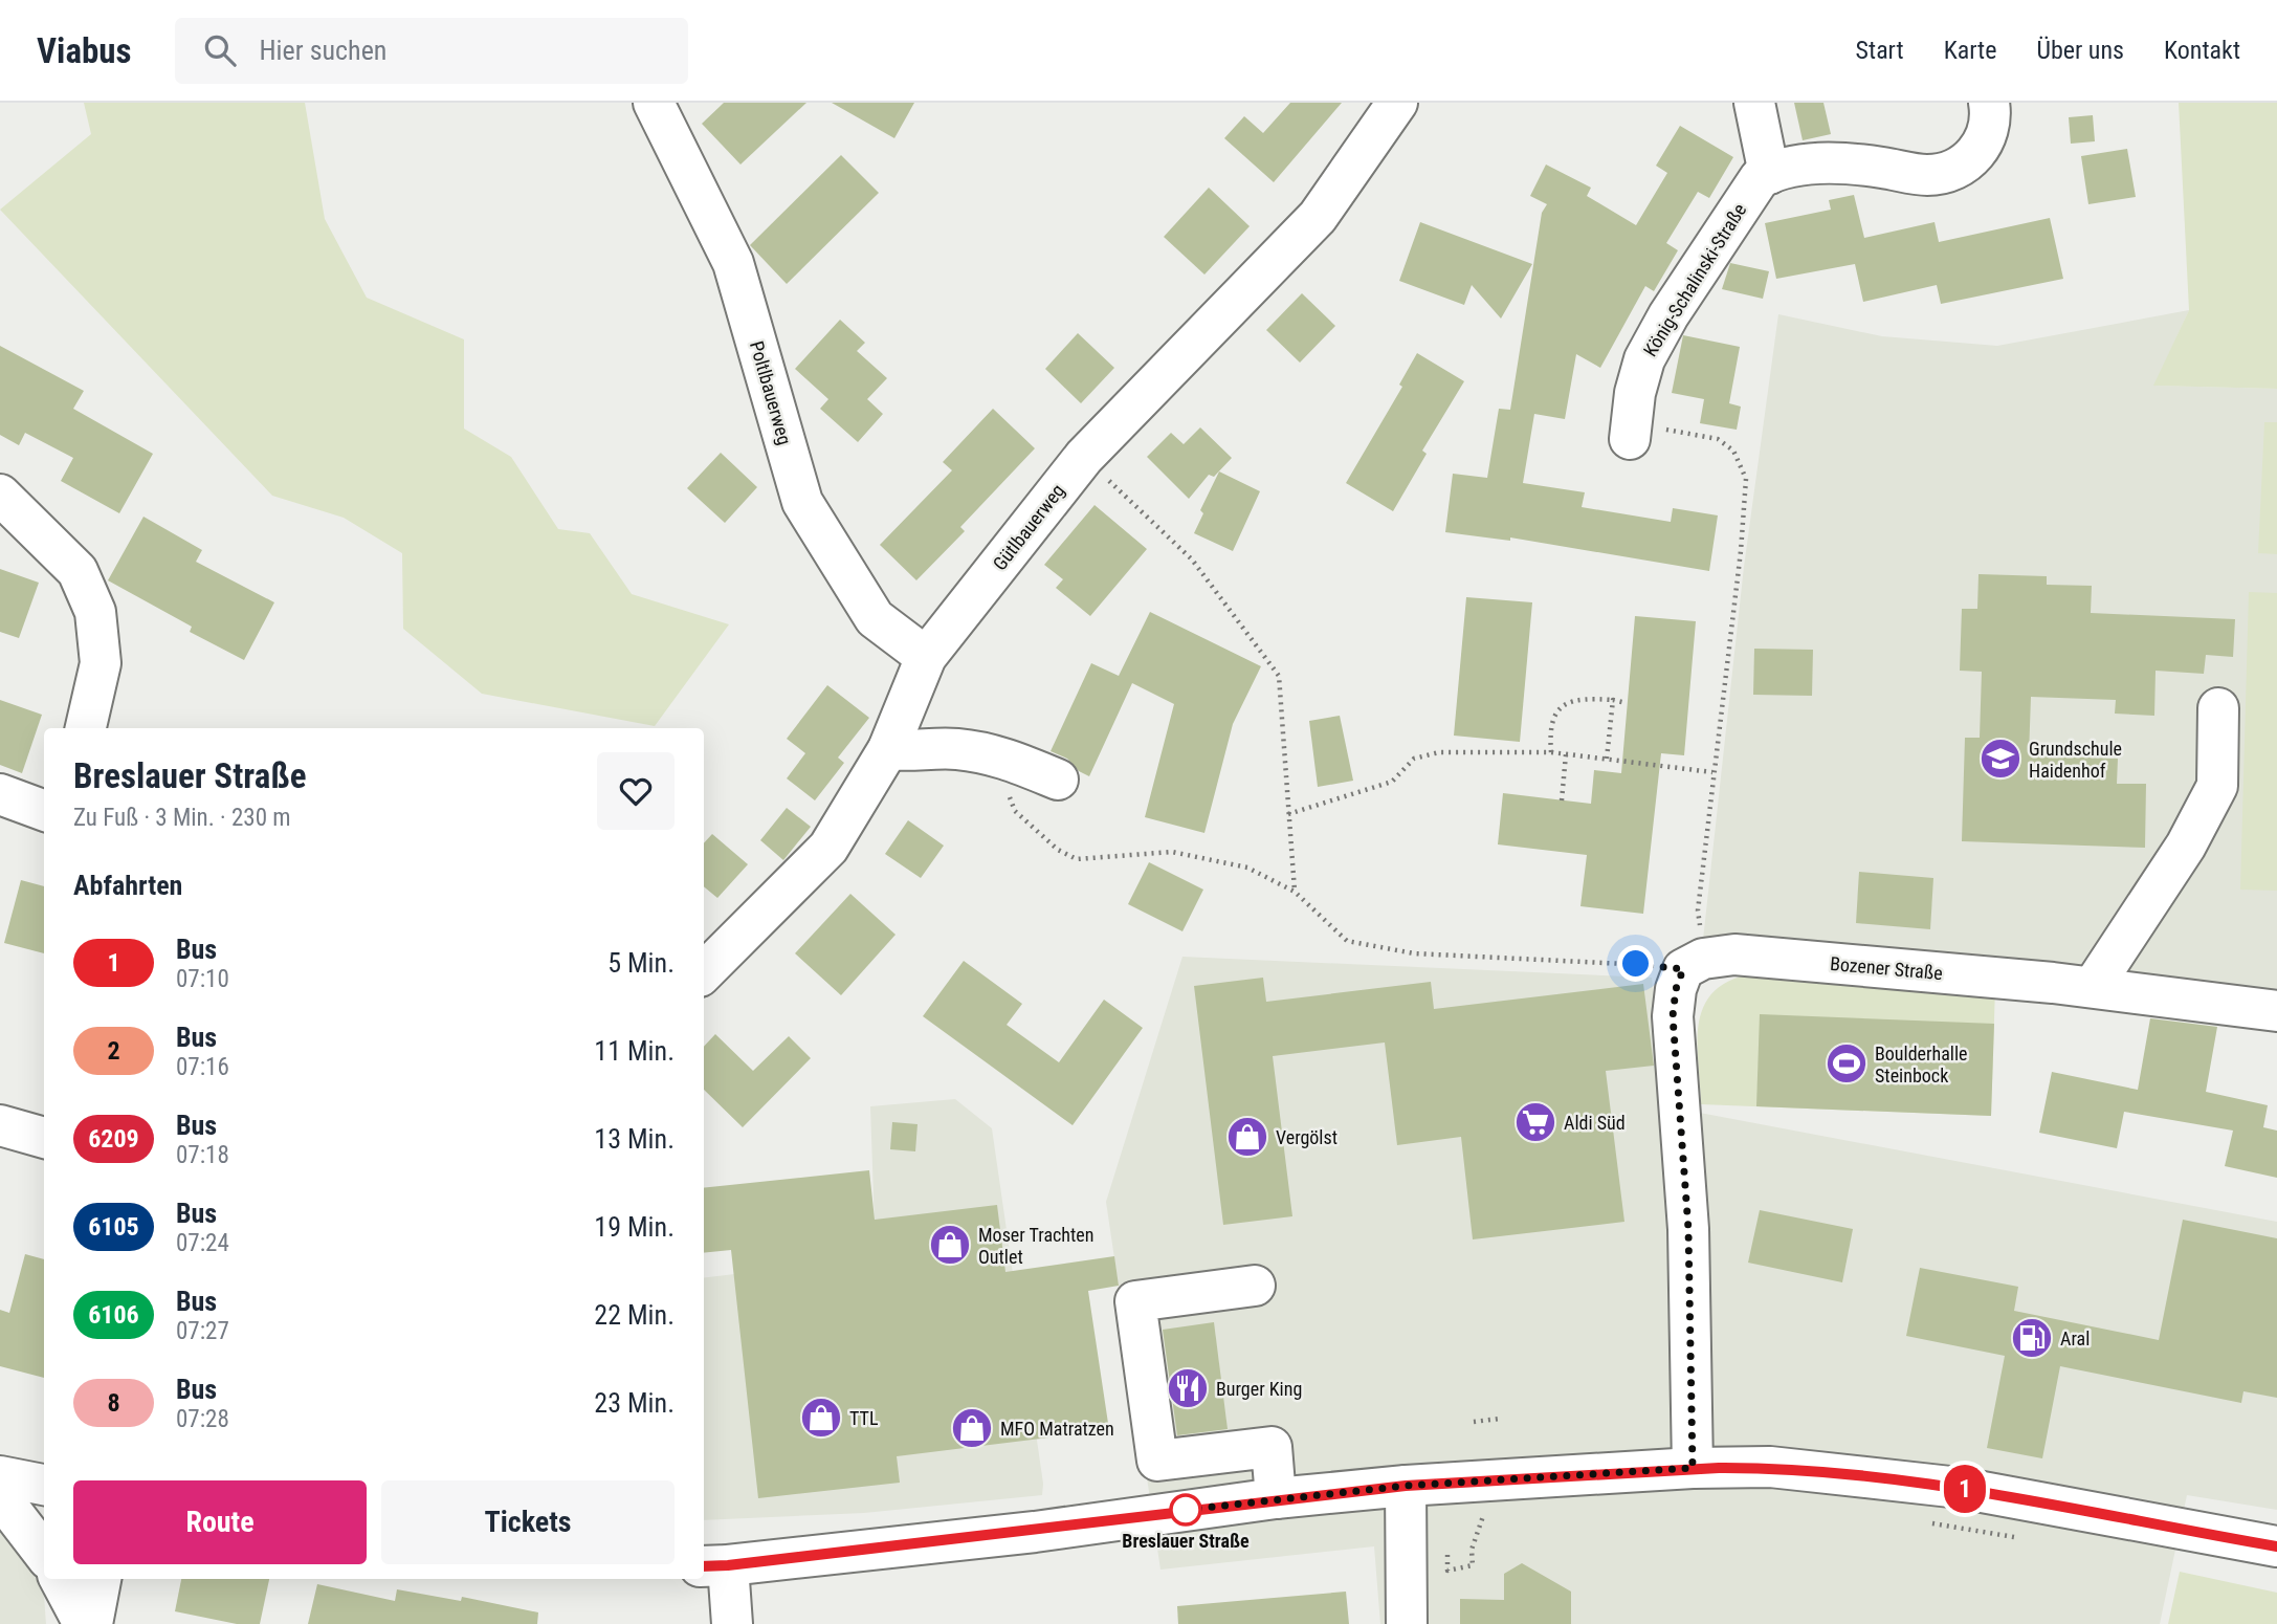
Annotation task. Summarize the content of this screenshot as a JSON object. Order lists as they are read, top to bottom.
{
  "streets": {
    "street": [
      "König-Schalinski-Straße",
      "Poltlbauerweg",
      "Gütlbauerweg",
      "Bozener Straße"
    ]
  },
  "crossings": [
    ["Poltlbauerweg", "Gütlbauerweg"]
  ],
  "places": {
    "school or university": ["Grundschule Haidenhof"],
    "sports": ["Boulderhalle Steinbock"],
    "supermarket": ["Aldi Süd"],
    "shop": [
      "Vergölst",
      "Moser Trachten Outlet",
      "TTL",
      "MFO Matratzen"
    ],
    "fuel station": ["Aral"],
    "restaurant": ["Burger King"],
    "other": ["Breslauer Straße"]
  },
  "lines": ["bus line 1"],
  "page": {
    "header": "Viabus",
    "search": "Hier suchen",
    "nav": [
      "Start",
      "Karte",
      "Über uns",
      "Kontakt"
    ],
    "on_map": "1",
    "heading": [
      ["Breslauer Straße", "Zu Fuß · 3 Min. · 230 m"],
      "Abfahrten"
    ],
    "list": [
      {
        "mark": "1",
        "name": "Bus",
        "note": "07:10",
        "value": "5 Min."
      },
      {
        "mark": "2",
        "name": "Bus",
        "note": "07:16",
        "value": "11 Min."
      },
      {
        "mark": "6209",
        "name": "Bus",
        "note": "07:18",
        "value": "13 Min."
      },
      {
        "mark": "6105",
        "name": "Bus",
        "note": "07:24",
        "value": "19 Min."
      },
      {
        "mark": "6106",
        "name": "Bus",
        "note": "07:27",
        "value": "22 Min."
      },
      {
        "mark": "8",
        "name": "Bus",
        "note": "07:28",
        "value": "23 Min."
      }
    ],
    "buttons": ["Route", "Tickets"]
  }
}
